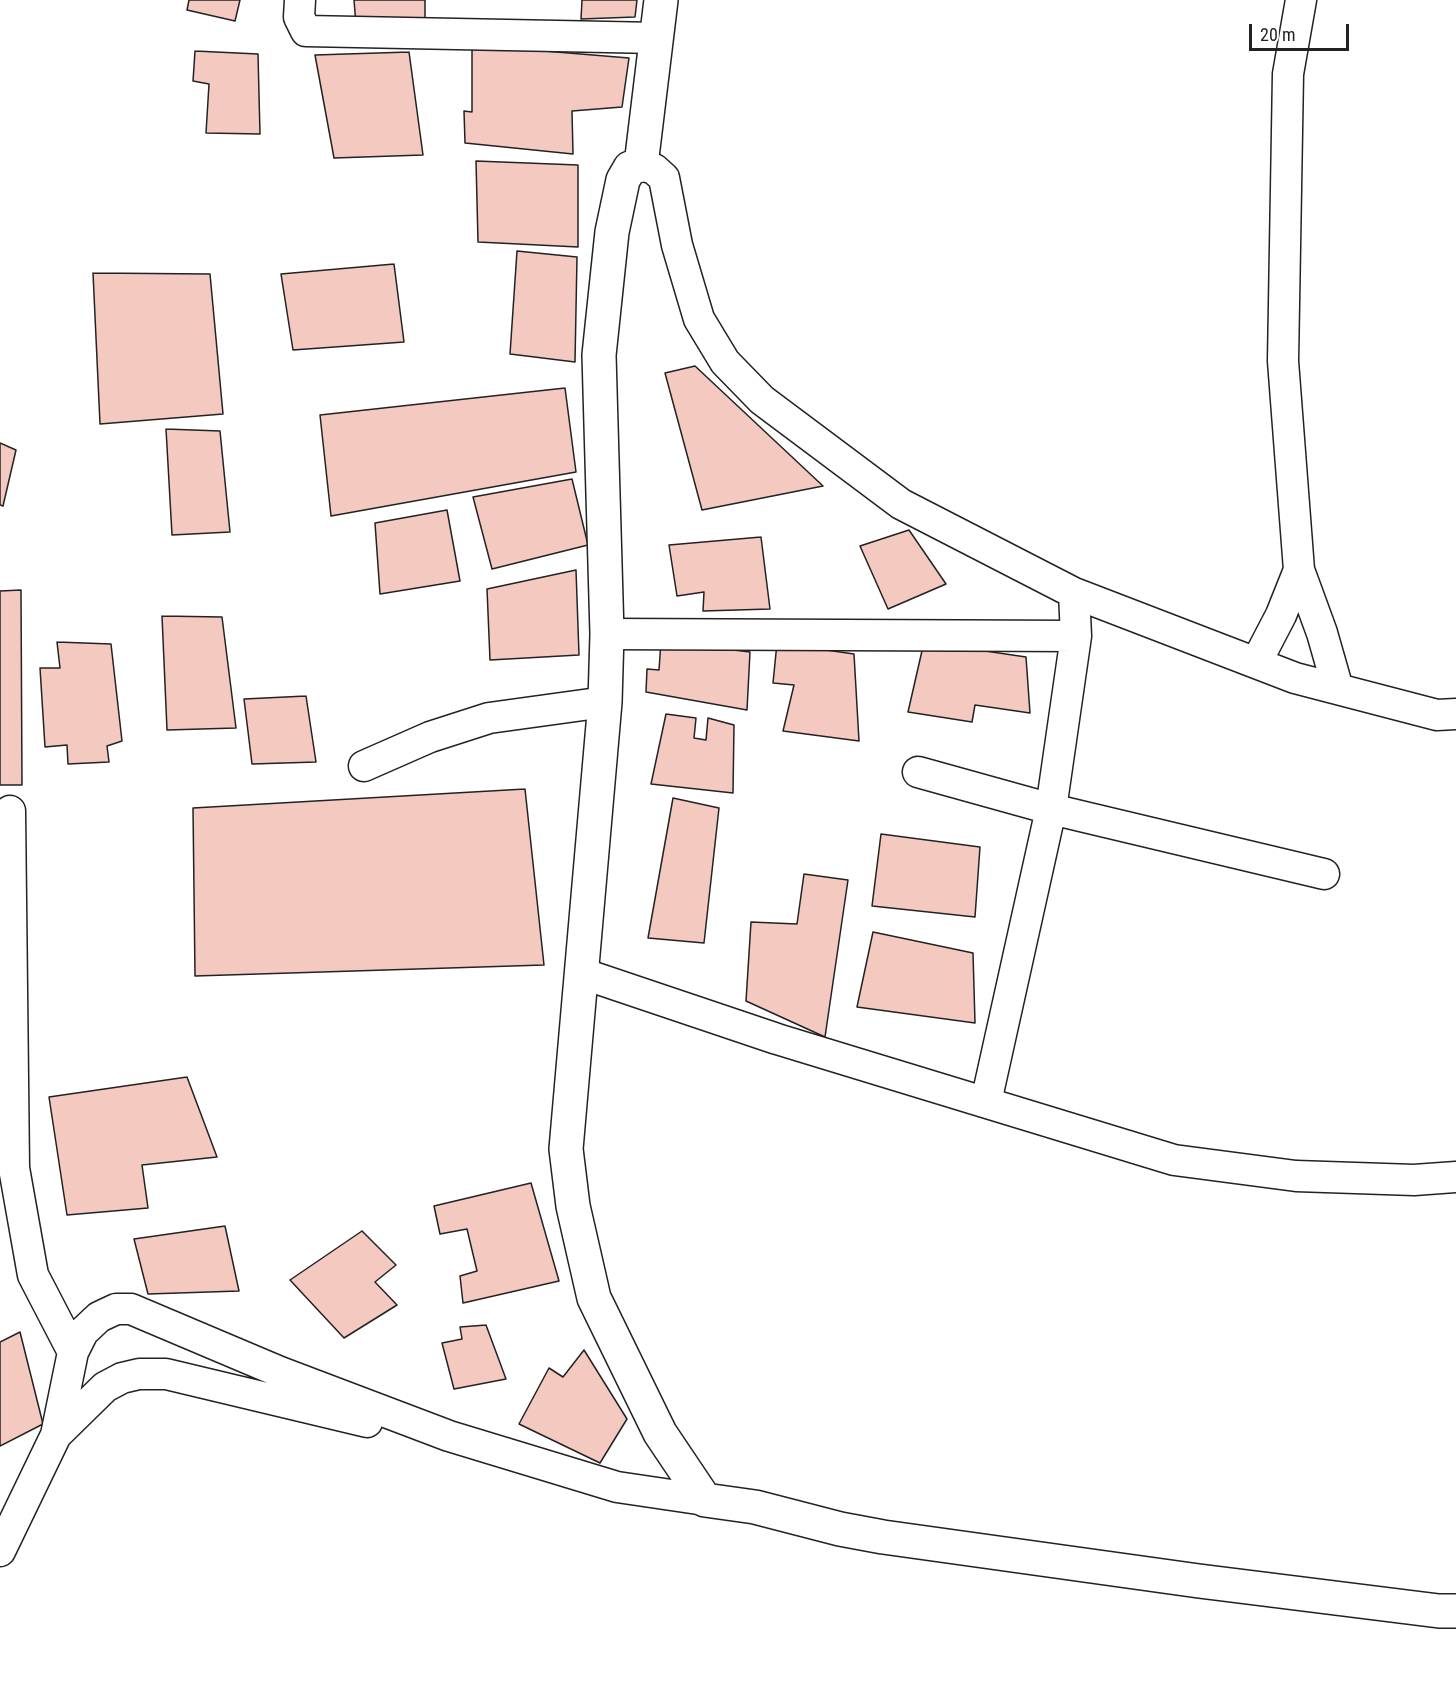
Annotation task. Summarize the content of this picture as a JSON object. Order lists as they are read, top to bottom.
{
  "scale_bar": "20 m"
}
